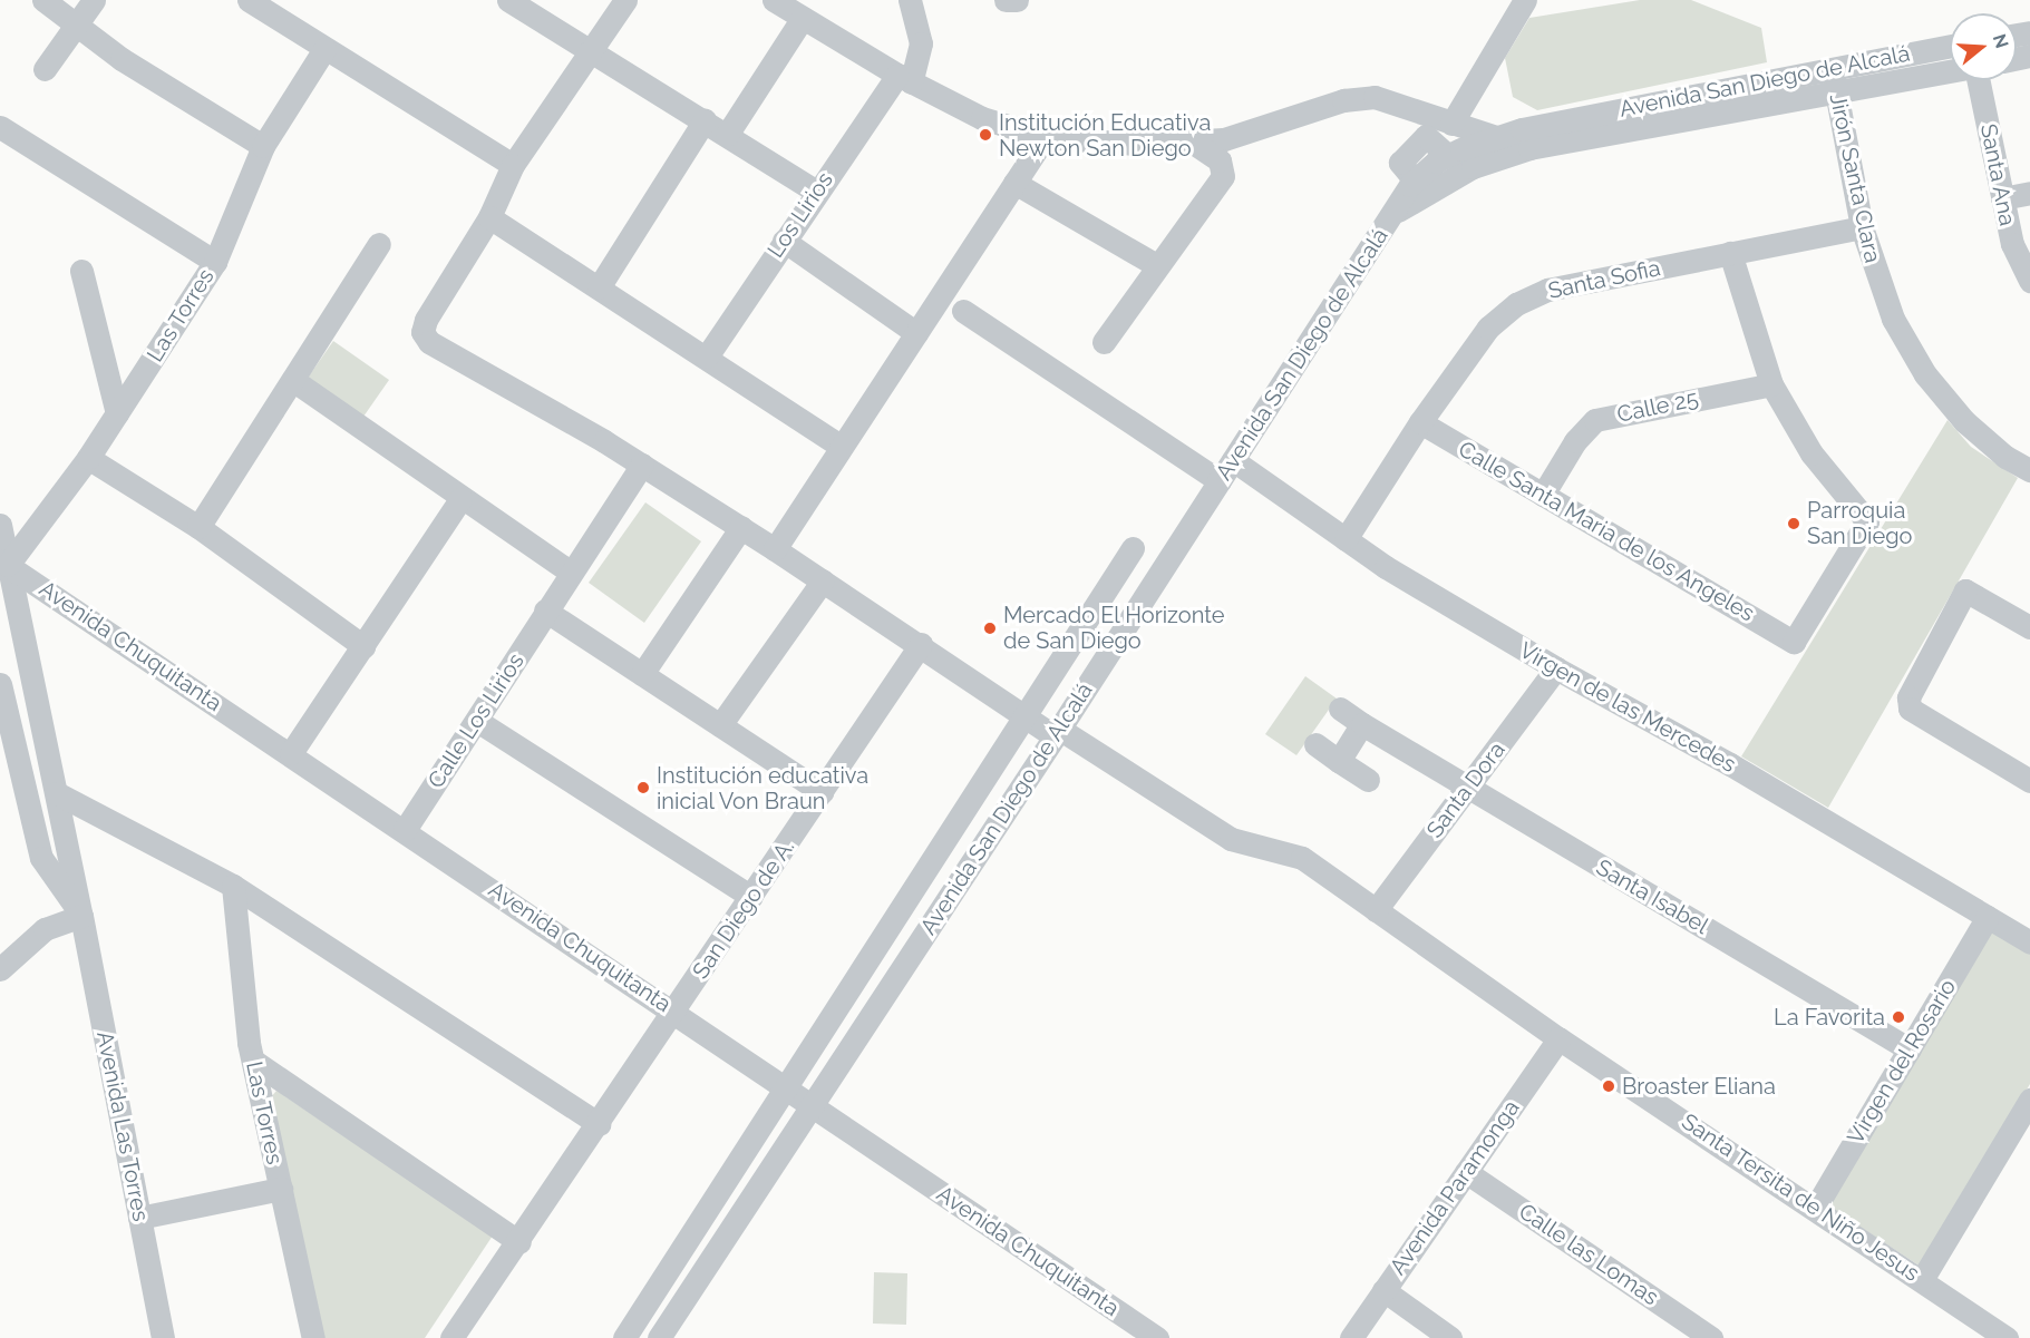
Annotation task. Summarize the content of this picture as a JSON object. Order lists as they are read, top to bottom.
{
  "streets": {
    "street": [
      "Avenida San Diego de Alcalá",
      "Santa Ana",
      "Jirón Santa Clara",
      "Los Lirios",
      "Santa Sofia",
      "Las Torres",
      "Calle 25",
      "Calle Santa Maria de los Angeles",
      "Avenida Chuquitanta",
      "Virgen de las Mercedes",
      "Calle Los Lirios",
      "Santa Dora",
      "Santa Isabel",
      "San Diego de A.",
      "Virgen del Rosario",
      "Avenida Las Torres",
      "Avenida Paramonga",
      "Santa Tersita de Niño Jesus",
      "Calle las Lomas"
    ]
  },
  "crossings": [
    ["Avenida San Diego de Alcalá", "Jirón Santa Clara"],
    ["Avenida San Diego de Alcalá", "Avenida Chuquitanta"],
    ["Avenida San Diego de Alcalá", "Virgen de las Mercedes"],
    ["Avenida San Diego de Alcalá", "Santa Tersita de Niño Jesus"],
    ["Jirón Santa Clara", "Santa Sofia"],
    ["Santa Sofia", "Calle Santa Maria de los Angeles"],
    ["Santa Sofia", "Virgen de las Mercedes"],
    ["Las Torres", "Avenida Chuquitanta"],
    ["Las Torres", "Avenida Las Torres"],
    ["Calle 25", "Calle Santa Maria de los Angeles"],
    ["Avenida Chuquitanta", "Calle Los Lirios"],
    ["Avenida Chuquitanta", "San Diego de A."],
    ["Avenida Chuquitanta", "Avenida Las Torres"],
    ["Virgen de las Mercedes", "Santa Dora"],
    ["Virgen de las Mercedes", "Virgen del Rosario"],
    ["Calle Los Lirios", "Santa Tersita de Niño Jesus"],
    ["Santa Dora", "Santa Isabel"],
    ["Santa Dora", "Santa Tersita de Niño Jesus"],
    ["Santa Isabel", "Virgen del Rosario"],
    ["San Diego de A.", "Santa Tersita de Niño Jesus"],
    ["Virgen del Rosario", "Santa Tersita de Niño Jesus"],
    ["Avenida Paramonga", "Santa Tersita de Niño Jesus"],
    ["Avenida Paramonga", "Calle las Lomas"]
  ],
  "places": [
    "Institución Educativa Newton San Diego",
    "Parroquia San Diego",
    "Mercado El Horizonte de San Diego",
    "Institución educativa inicial Von Braun",
    "La Favorita",
    "Broaster Eliana"
  ],
  "north": "right"
}
